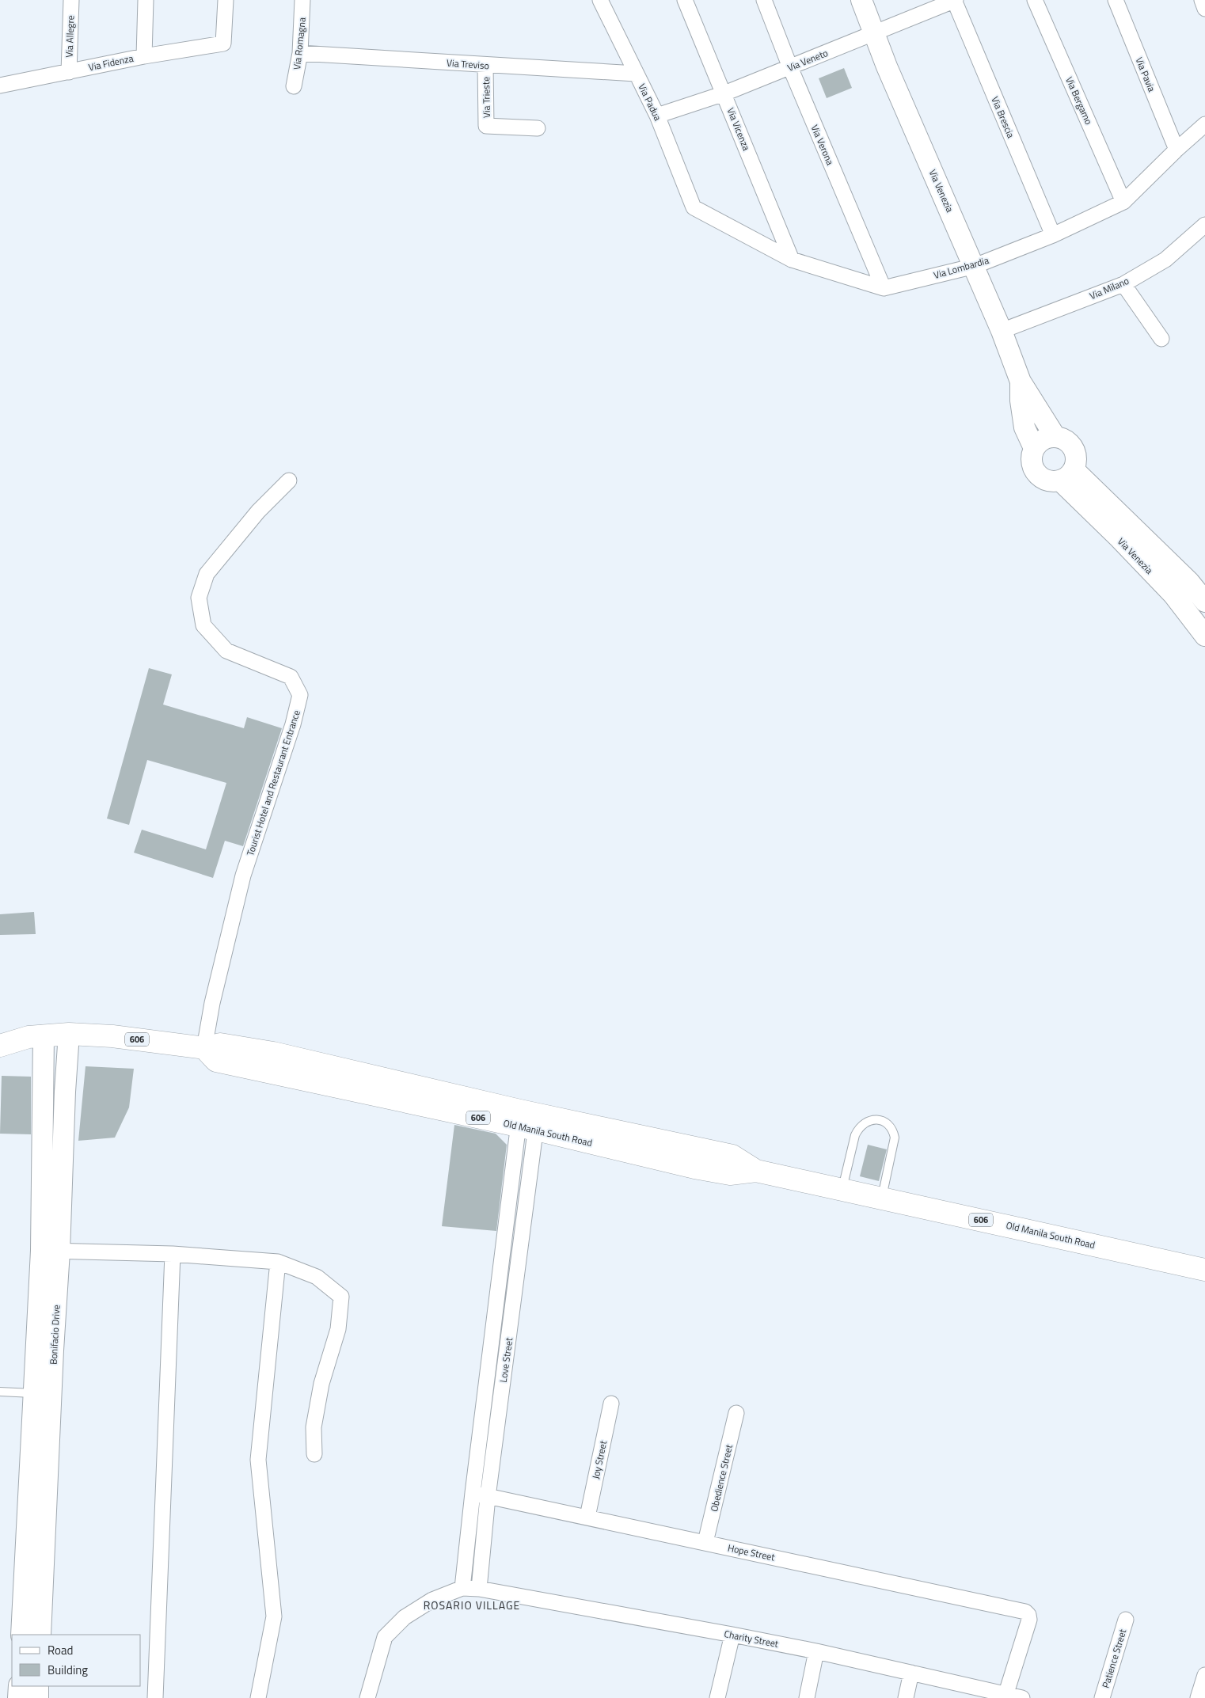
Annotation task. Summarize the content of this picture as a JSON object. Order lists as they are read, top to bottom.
{
  "streets": {
    "main road": [
      "Via Venezia",
      "606",
      "Old Manila South Road",
      "Bonifacio Drive"
    ],
    "street": [
      "Via Allegre",
      "Via Romagna",
      "Via Veneto",
      "Via Fidenza",
      "Via Treviso",
      "Via Pavia",
      "Via Trieste",
      "Via Bergamo",
      "Via Padua",
      "Via Brescia",
      "Via Vicenza",
      "Via Verona",
      "Via Lombardia",
      "Via Milano",
      "Tourist Hotel and Restaurant Entrance",
      "Love Street",
      "Joy Street",
      "Obedience Street",
      "Hope Street",
      "Charity Street",
      "Patience Street"
    ]
  },
  "crossings": [
    ["Via Allegre", "Via Fidenza"],
    ["Via Romagna", "Via Treviso"],
    ["Via Veneto", "Via Padua"],
    ["Via Veneto", "Via Brescia"],
    ["Via Veneto", "Via Vicenza"],
    ["Via Veneto", "Via Verona"],
    ["Via Veneto", "Via Venezia"],
    ["Via Treviso", "Via Trieste"],
    ["Via Treviso", "Via Padua"],
    ["Via Pavia", "Via Lombardia"],
    ["Via Bergamo", "Via Lombardia"],
    ["Via Padua", "Via Vicenza"],
    ["Via Brescia", "Via Lombardia"],
    ["Via Verona", "Via Lombardia"],
    ["Via Venezia", "Via Lombardia"],
    ["Via Venezia", "Via Milano"],
    ["Tourist Hotel and Restaurant Entrance", "Old Manila South Road"],
    ["606", "Old Manila South Road"],
    ["606", "Bonifacio Drive"],
    ["Old Manila South Road", "Bonifacio Drive"],
    ["Old Manila South Road", "Love Street"],
    ["Love Street", "Hope Street"],
    ["Love Street", "Charity Street"],
    ["Joy Street", "Hope Street"],
    ["Obedience Street", "Hope Street"],
    ["Hope Street", "Charity Street"]
  ],
  "districts": ["ROSARIO VILLAGE"],
  "legend": ["Road", "Building"]
}
